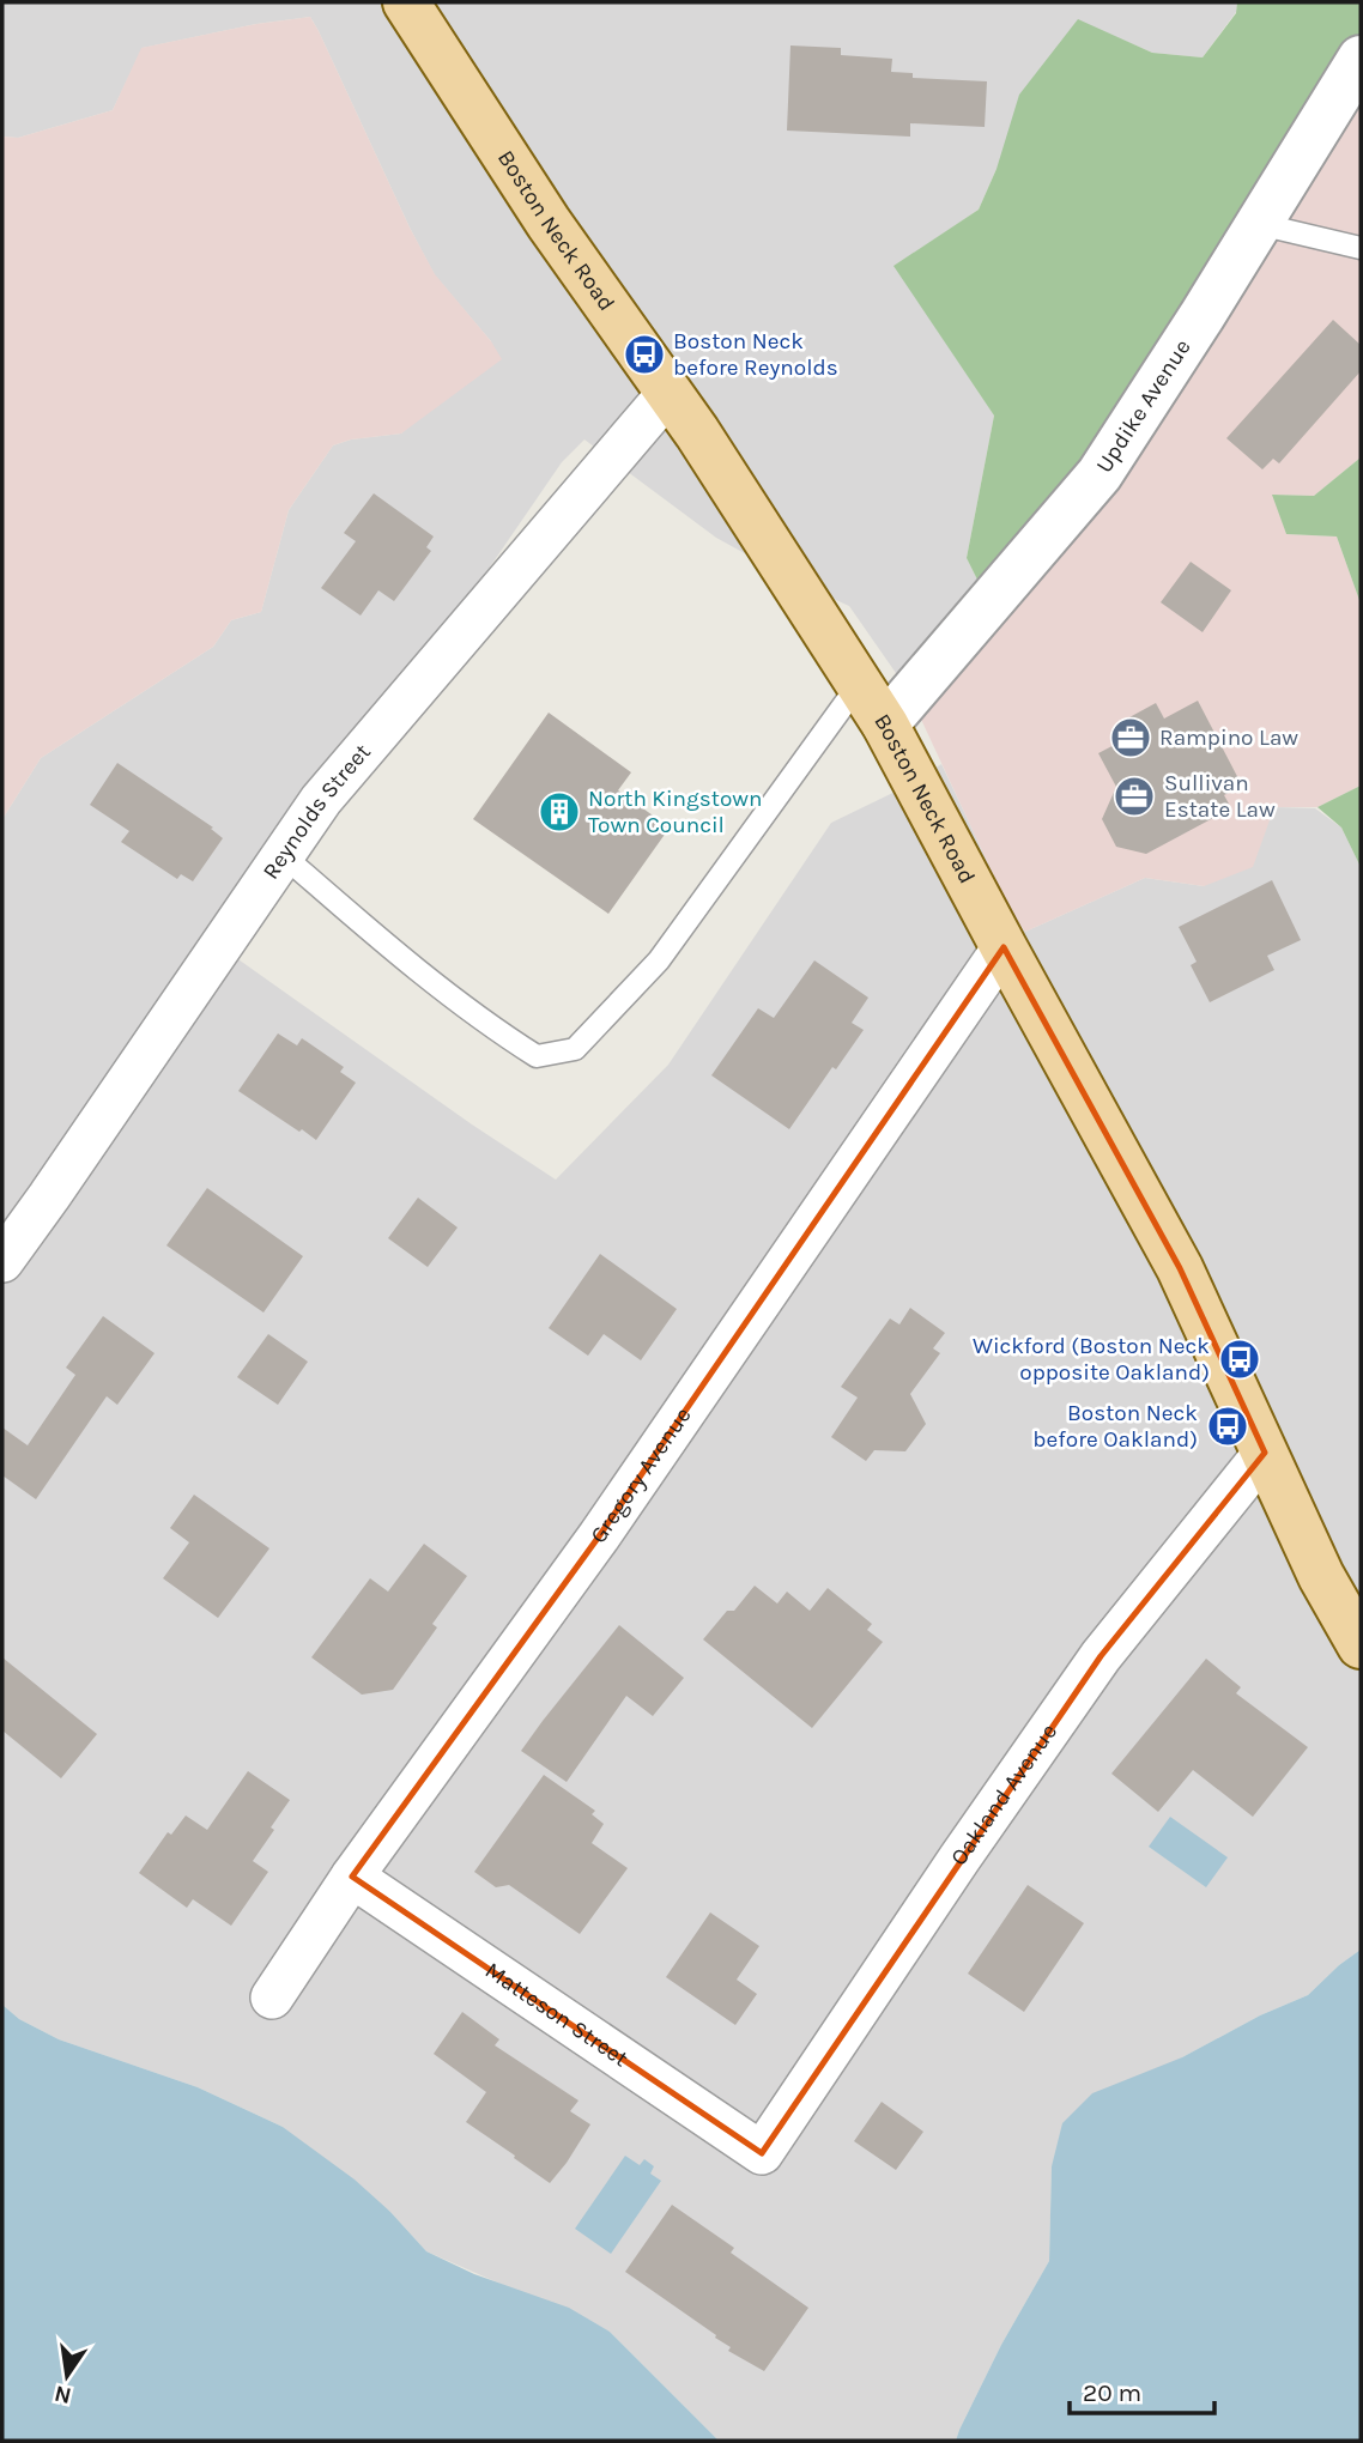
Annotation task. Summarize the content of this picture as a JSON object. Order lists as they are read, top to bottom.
{
  "streets": {
    "main road": ["Boston Neck Road"],
    "street": [
      "Updike Avenue",
      "Reynolds Street",
      "Gregory Avenue",
      "Oakland Avenue",
      "Matteson Street"
    ]
  },
  "crossings": [
    ["Boston Neck Road", "Updike Avenue"],
    ["Boston Neck Road", "Reynolds Street"],
    ["Boston Neck Road", "Gregory Avenue"],
    ["Boston Neck Road", "Oakland Avenue"],
    ["Gregory Avenue", "Matteson Street"],
    ["Oakland Avenue", "Matteson Street"]
  ],
  "places": {
    "bus stop": ["Boston Neck before Reynolds", "Wickford (Boston Neck opposite Oakland)", "Boston Neck before Oakland)"],
    "office": ["Rampino Law", "Sullivan Estate Law"],
    "building": ["North Kingstown Town Council"]
  },
  "scale_bar": "20 m",
  "north": "bottom"
}
